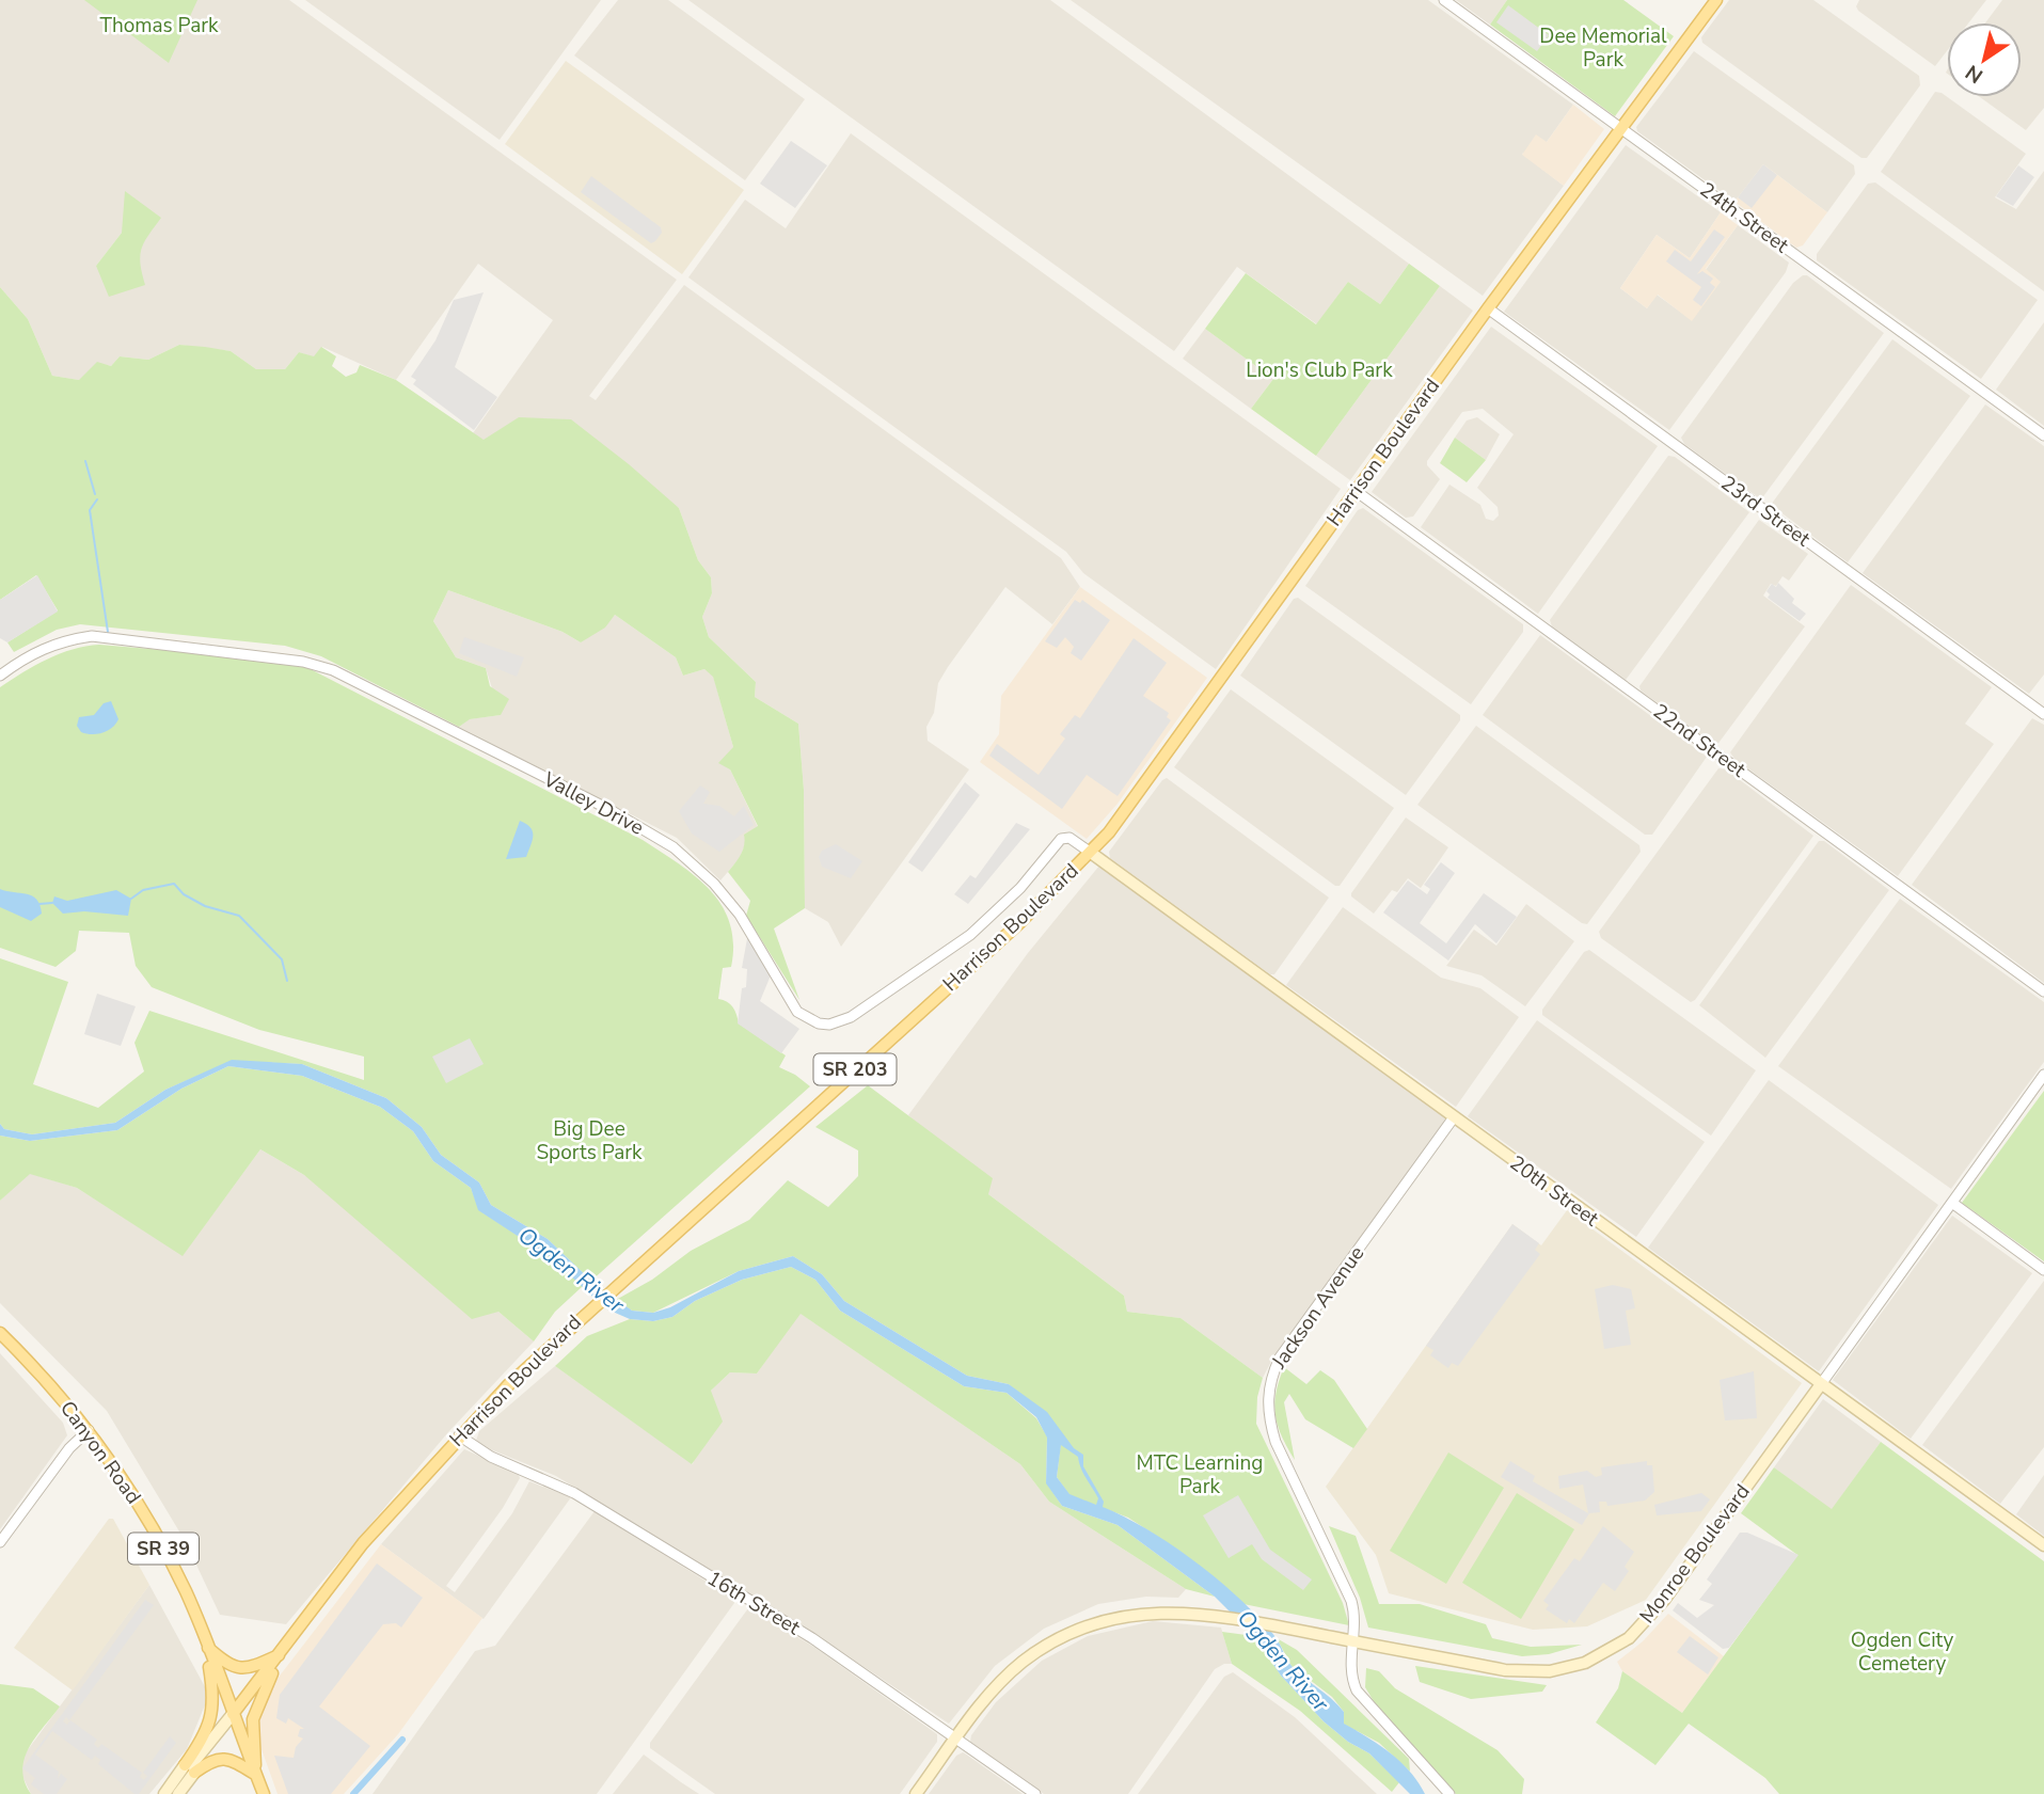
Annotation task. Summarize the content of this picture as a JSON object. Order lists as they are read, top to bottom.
{
  "streets": {
    "main road": [
      "Harrison Boulevard",
      "SR 203",
      "20th Street",
      "Canyon Road",
      "SR 39",
      "Monroe Boulevard"
    ],
    "street": [
      "24th Street",
      "23rd Street",
      "22nd Street",
      "Valley Drive",
      "Jackson Avenue",
      "16th Street"
    ]
  },
  "crossings": [
    ["24th Street", "Harrison Boulevard"],
    ["Harrison Boulevard", "23rd Street"],
    ["Harrison Boulevard", "22nd Street"],
    ["Harrison Boulevard", "20th Street"],
    ["Harrison Boulevard", "Canyon Road"],
    ["Harrison Boulevard", "16th Street"],
    ["Valley Drive", "20th Street"],
    ["20th Street", "Jackson Avenue"],
    ["20th Street", "Monroe Boulevard"],
    ["Jackson Avenue", "Monroe Boulevard"],
    ["Monroe Boulevard", "16th Street"]
  ],
  "water": ["Ogden River"],
  "parks": [
    "Thomas Park",
    "Dee Memorial Park",
    "Lion's Club Park",
    "Big Dee Sports Park",
    "MTC Learning Park",
    "Ogden City Cemetery"
  ],
  "north": "bottom left"
}
